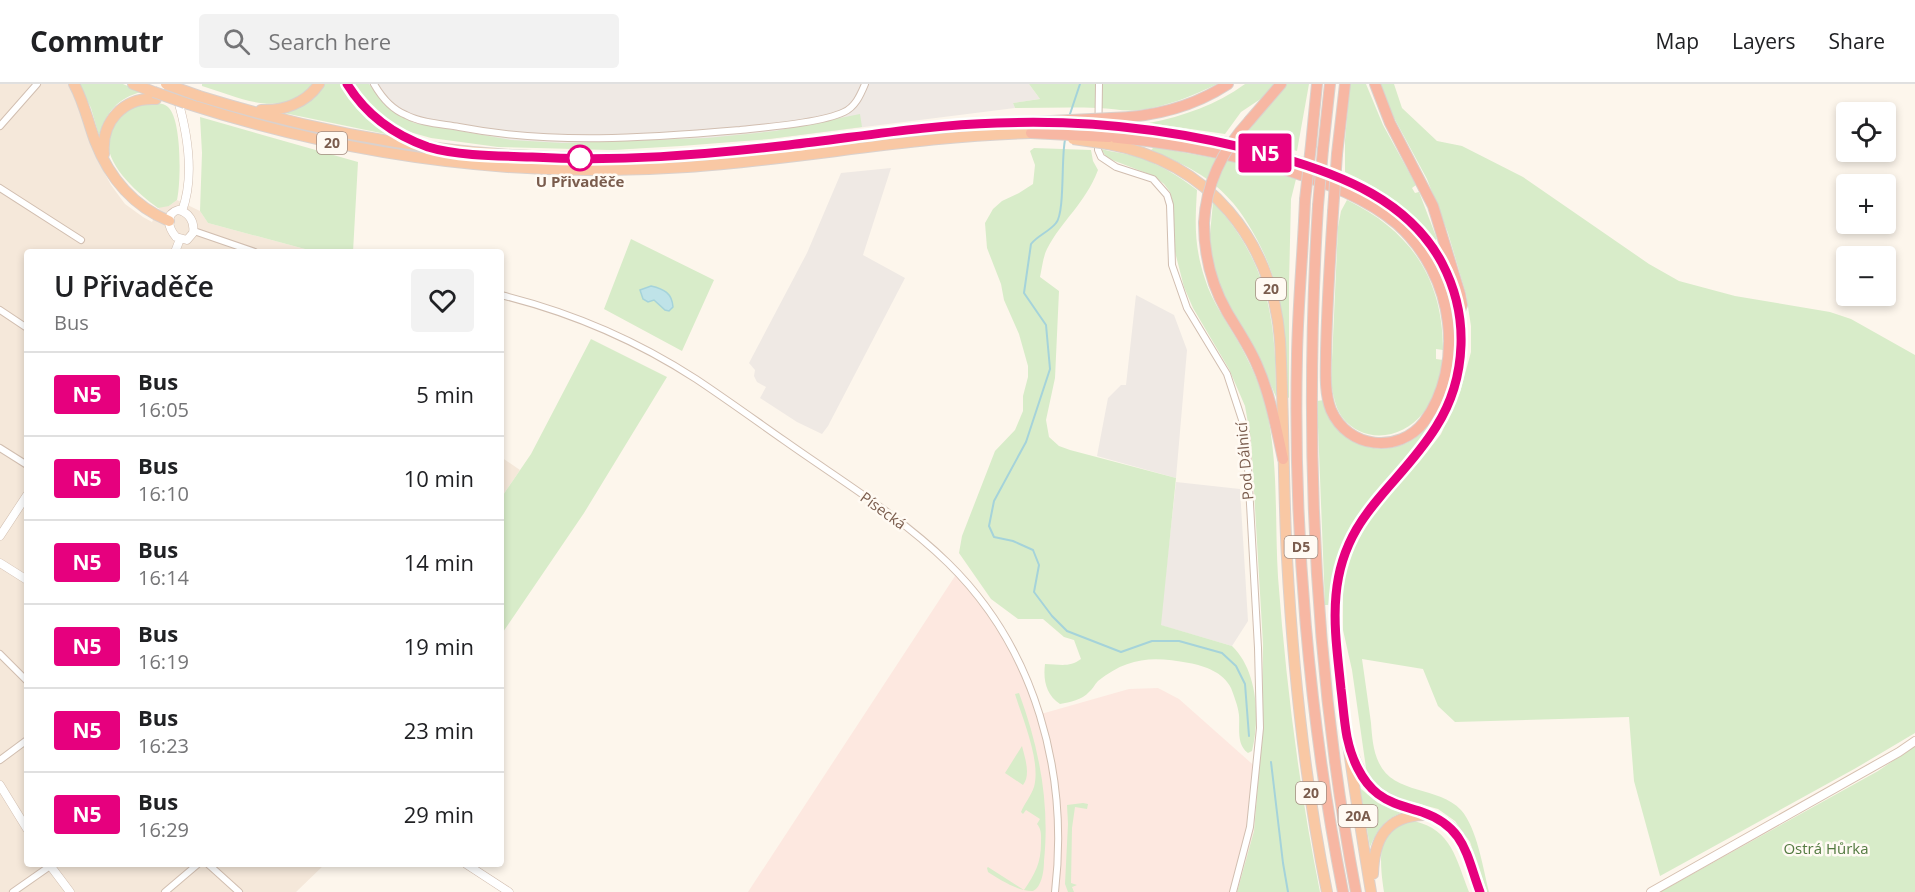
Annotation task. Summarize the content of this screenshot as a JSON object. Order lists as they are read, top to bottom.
{
  "streets": {
    "highway": ["20", "D5", "20A"],
    "street": ["Pod Dálnicí", "Písecká"]
  },
  "crossings": [
    ["20", "20A"]
  ],
  "parks": ["Ostrá Hůrka"],
  "places": ["U Přivaděče"],
  "lines": ["bus line N5"],
  "page": {
    "header": "Commutr",
    "search": "Search here",
    "nav": ["Map", "Layers", "Share"],
    "on_map": "N5",
    "map_buttons": ["+", "−"],
    "heading": ["U Přivaděče", "Bus"],
    "list": [
      {
        "mark": "N5",
        "name": "Bus",
        "note": "16:05",
        "value": "5 min"
      },
      {
        "mark": "N5",
        "name": "Bus",
        "note": "16:10",
        "value": "10 min"
      },
      {
        "mark": "N5",
        "name": "Bus",
        "note": "16:14",
        "value": "14 min"
      },
      {
        "mark": "N5",
        "name": "Bus",
        "note": "16:19",
        "value": "19 min"
      },
      {
        "mark": "N5",
        "name": "Bus",
        "note": "16:23",
        "value": "23 min"
      },
      {
        "mark": "N5",
        "name": "Bus",
        "note": "16:29",
        "value": "29 min"
      }
    ]
  }
}
